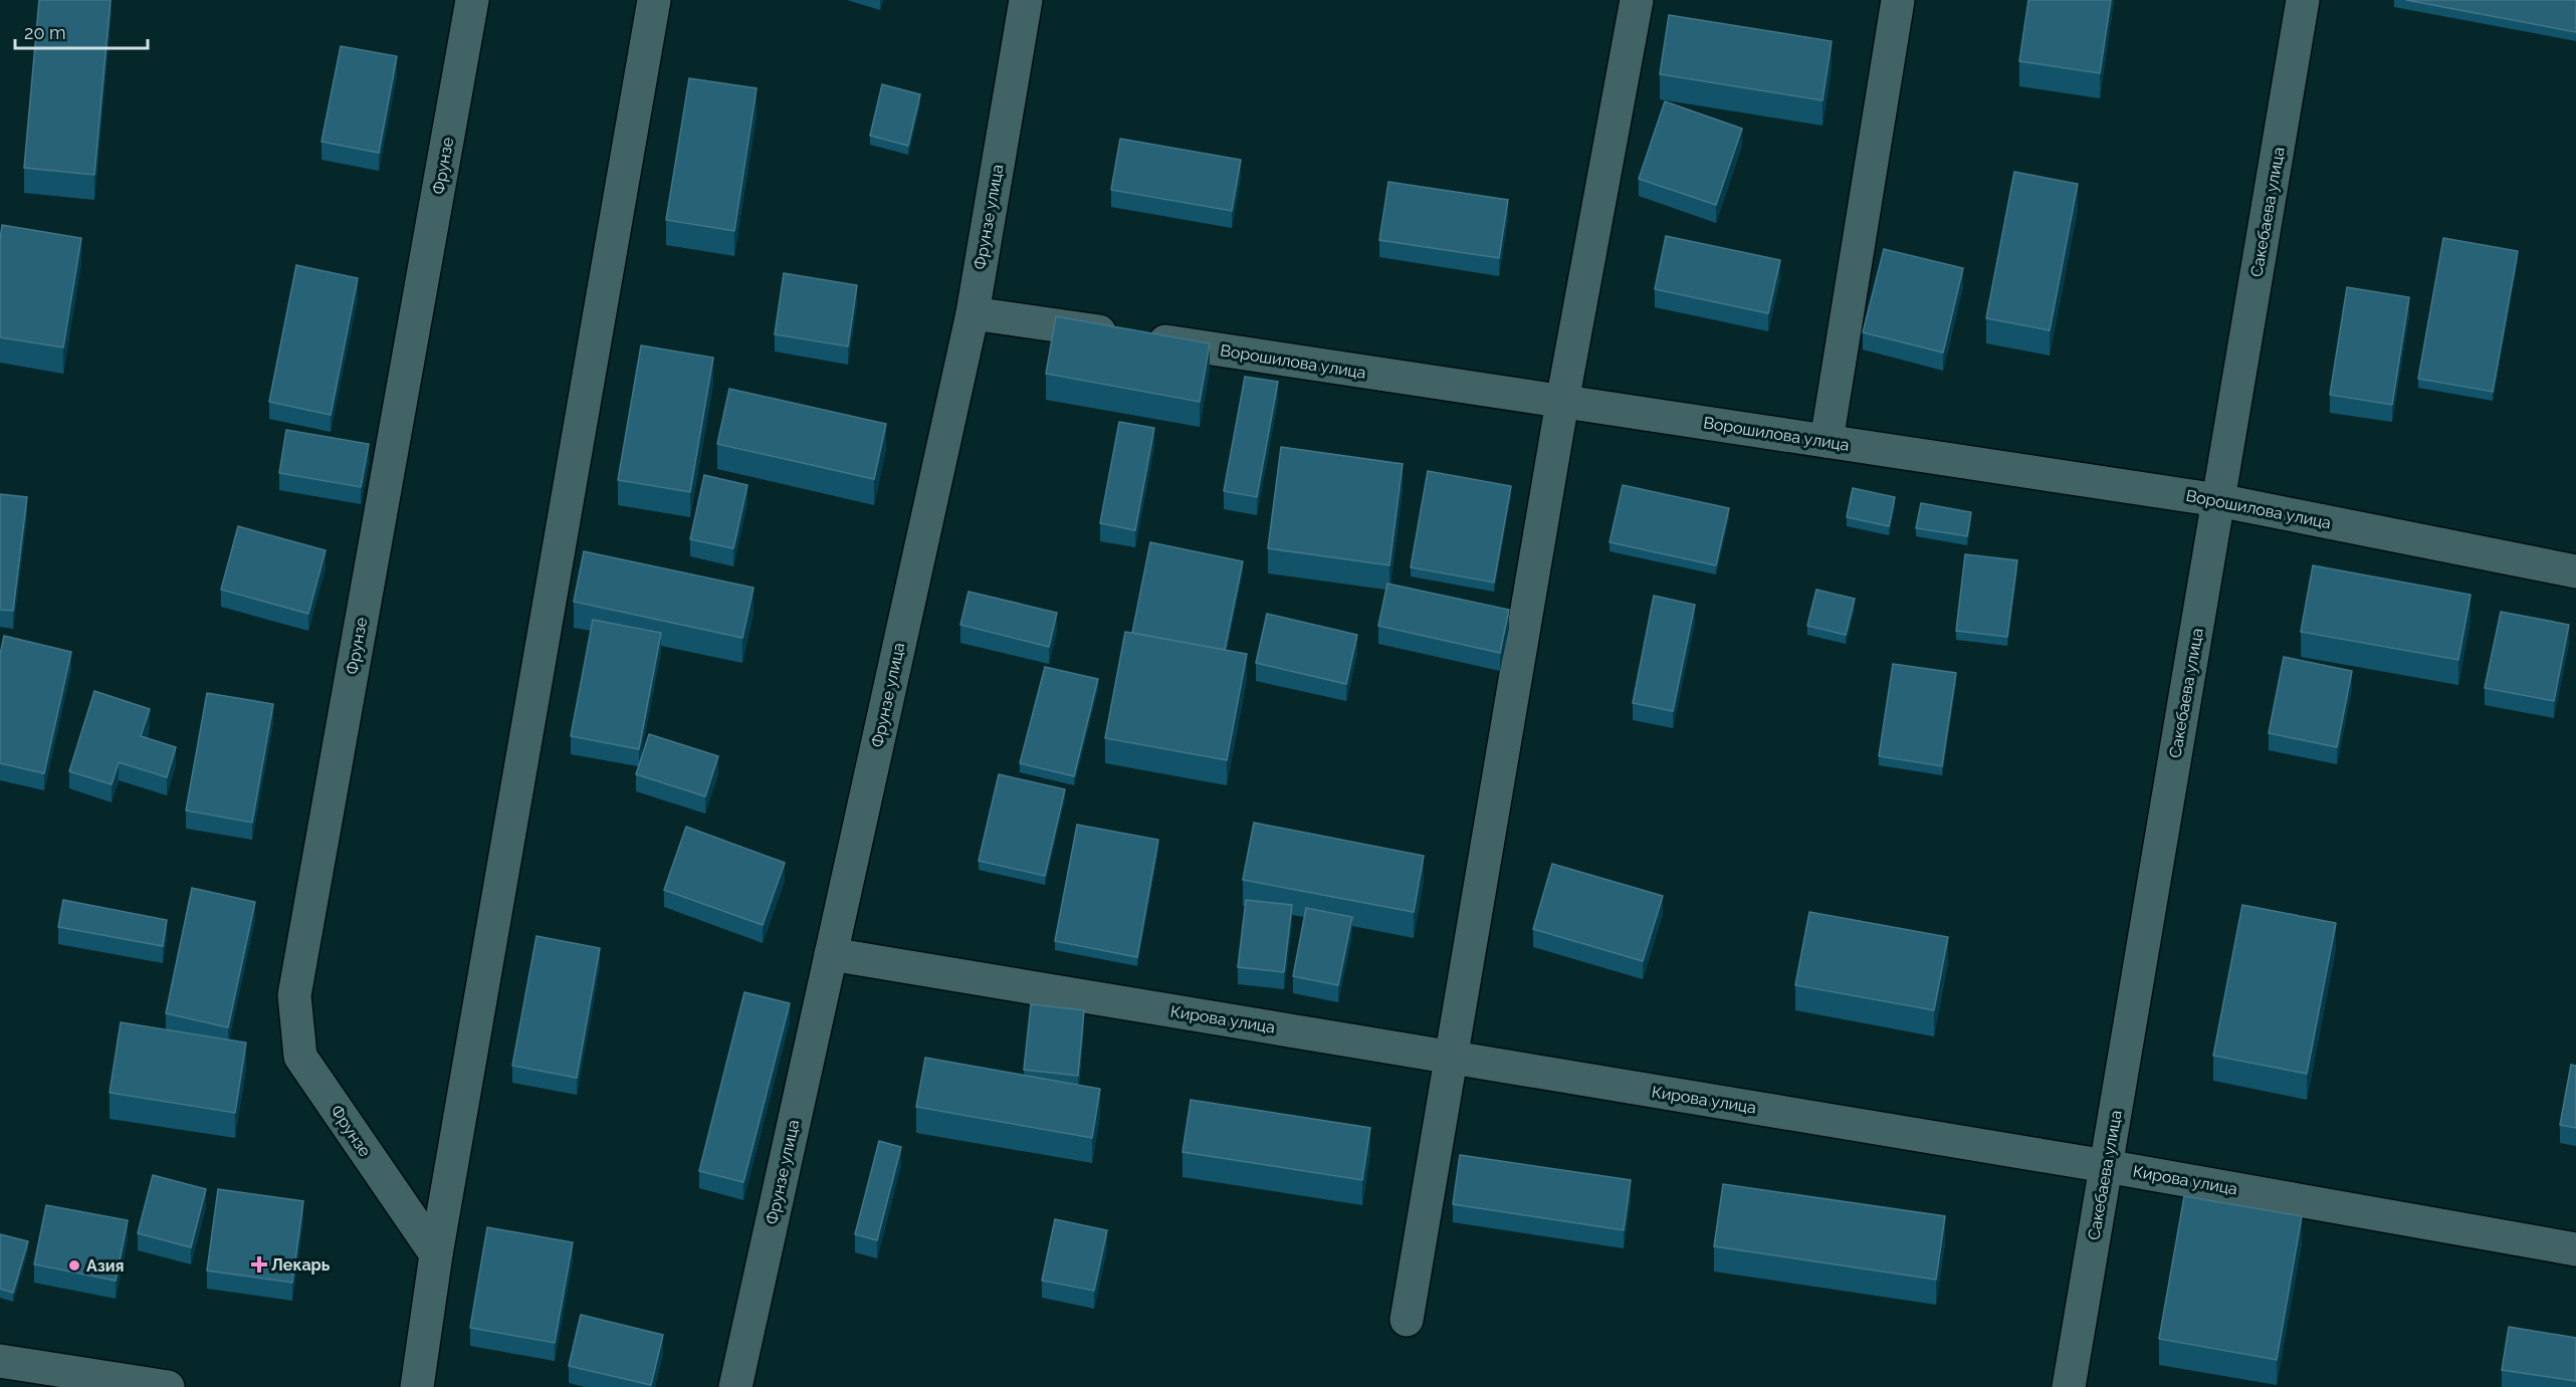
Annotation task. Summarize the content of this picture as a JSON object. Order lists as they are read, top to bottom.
{
  "streets": {
    "street": [
      "Фрунзе",
      "Сакебаева улица",
      "Фрунзе улица",
      "Ворошилова улица",
      "Кирова улица"
    ]
  },
  "crossings": [
    ["Сакебаева улица", "Ворошилова улица"],
    ["Сакебаева улица", "Кирова улица"],
    ["Фрунзе улица", "Ворошилова улица"],
    ["Фрунзе улица", "Кирова улица"]
  ],
  "places": {
    "health": ["Лекарь"],
    "other": ["Азия"]
  },
  "scale_bar": "20 m"
}
